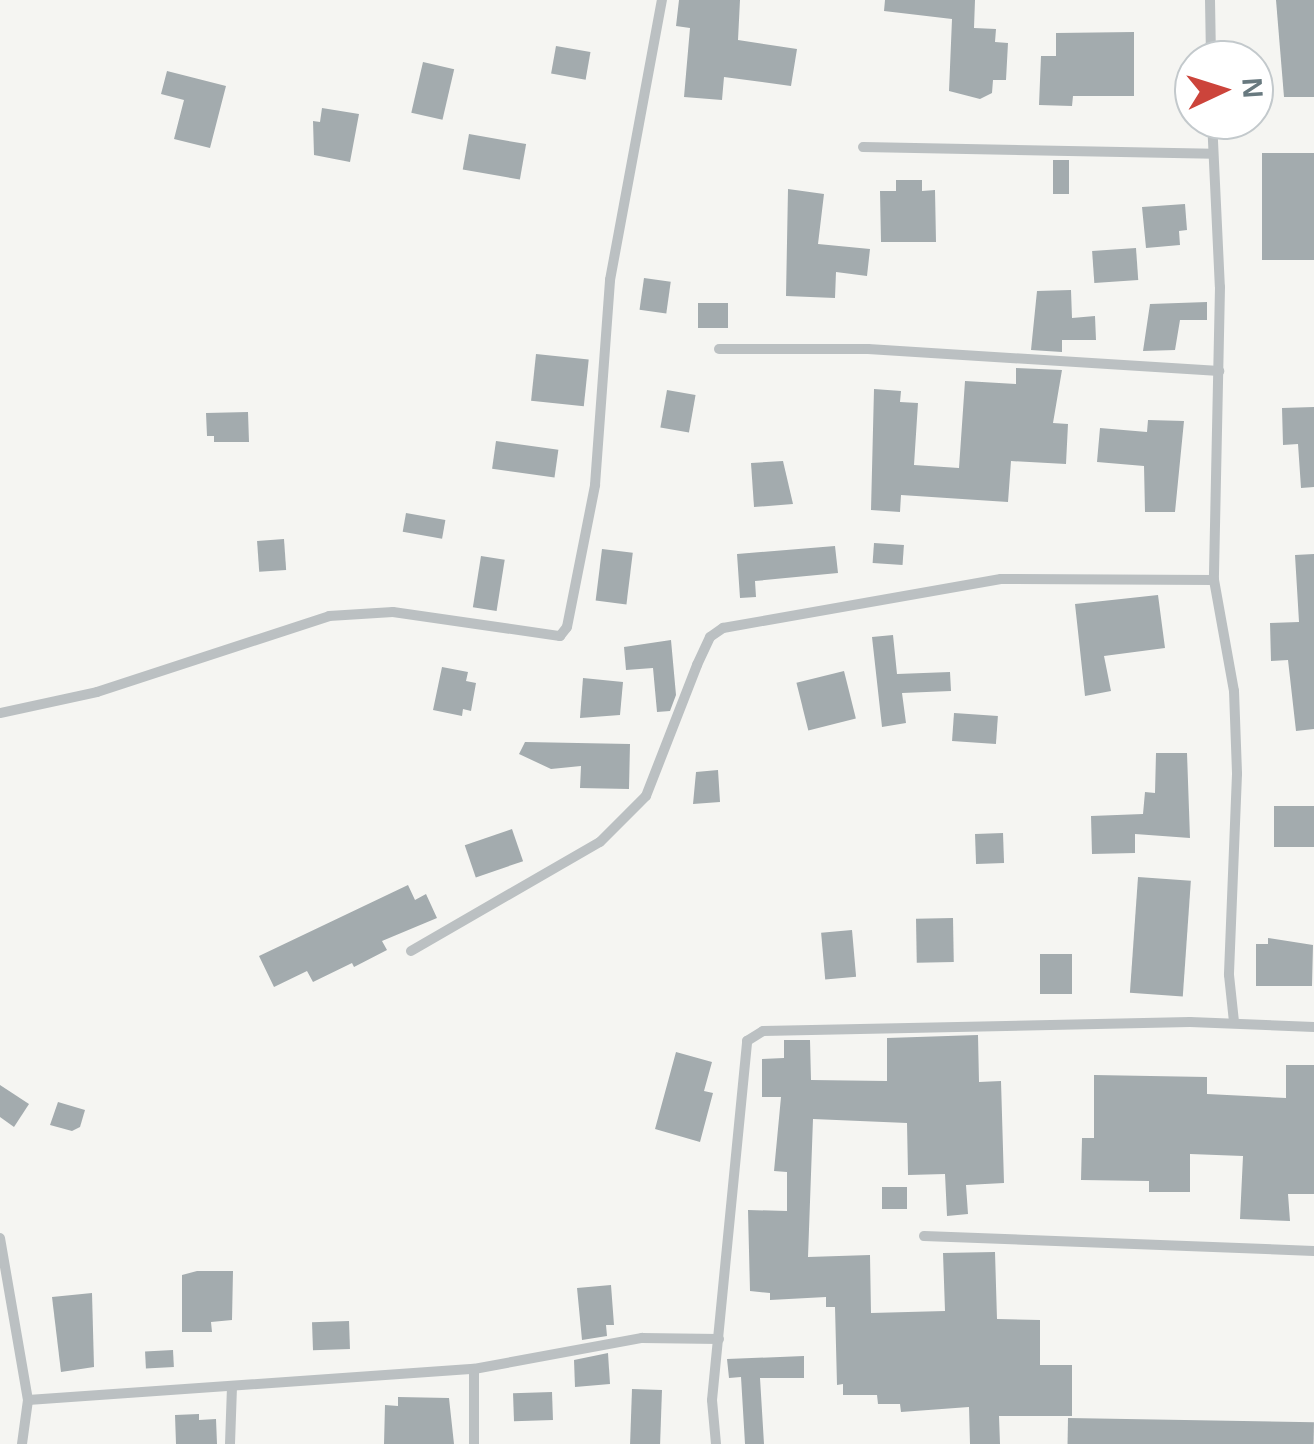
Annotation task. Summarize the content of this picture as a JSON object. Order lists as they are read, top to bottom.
{
  "north": "right"
}
